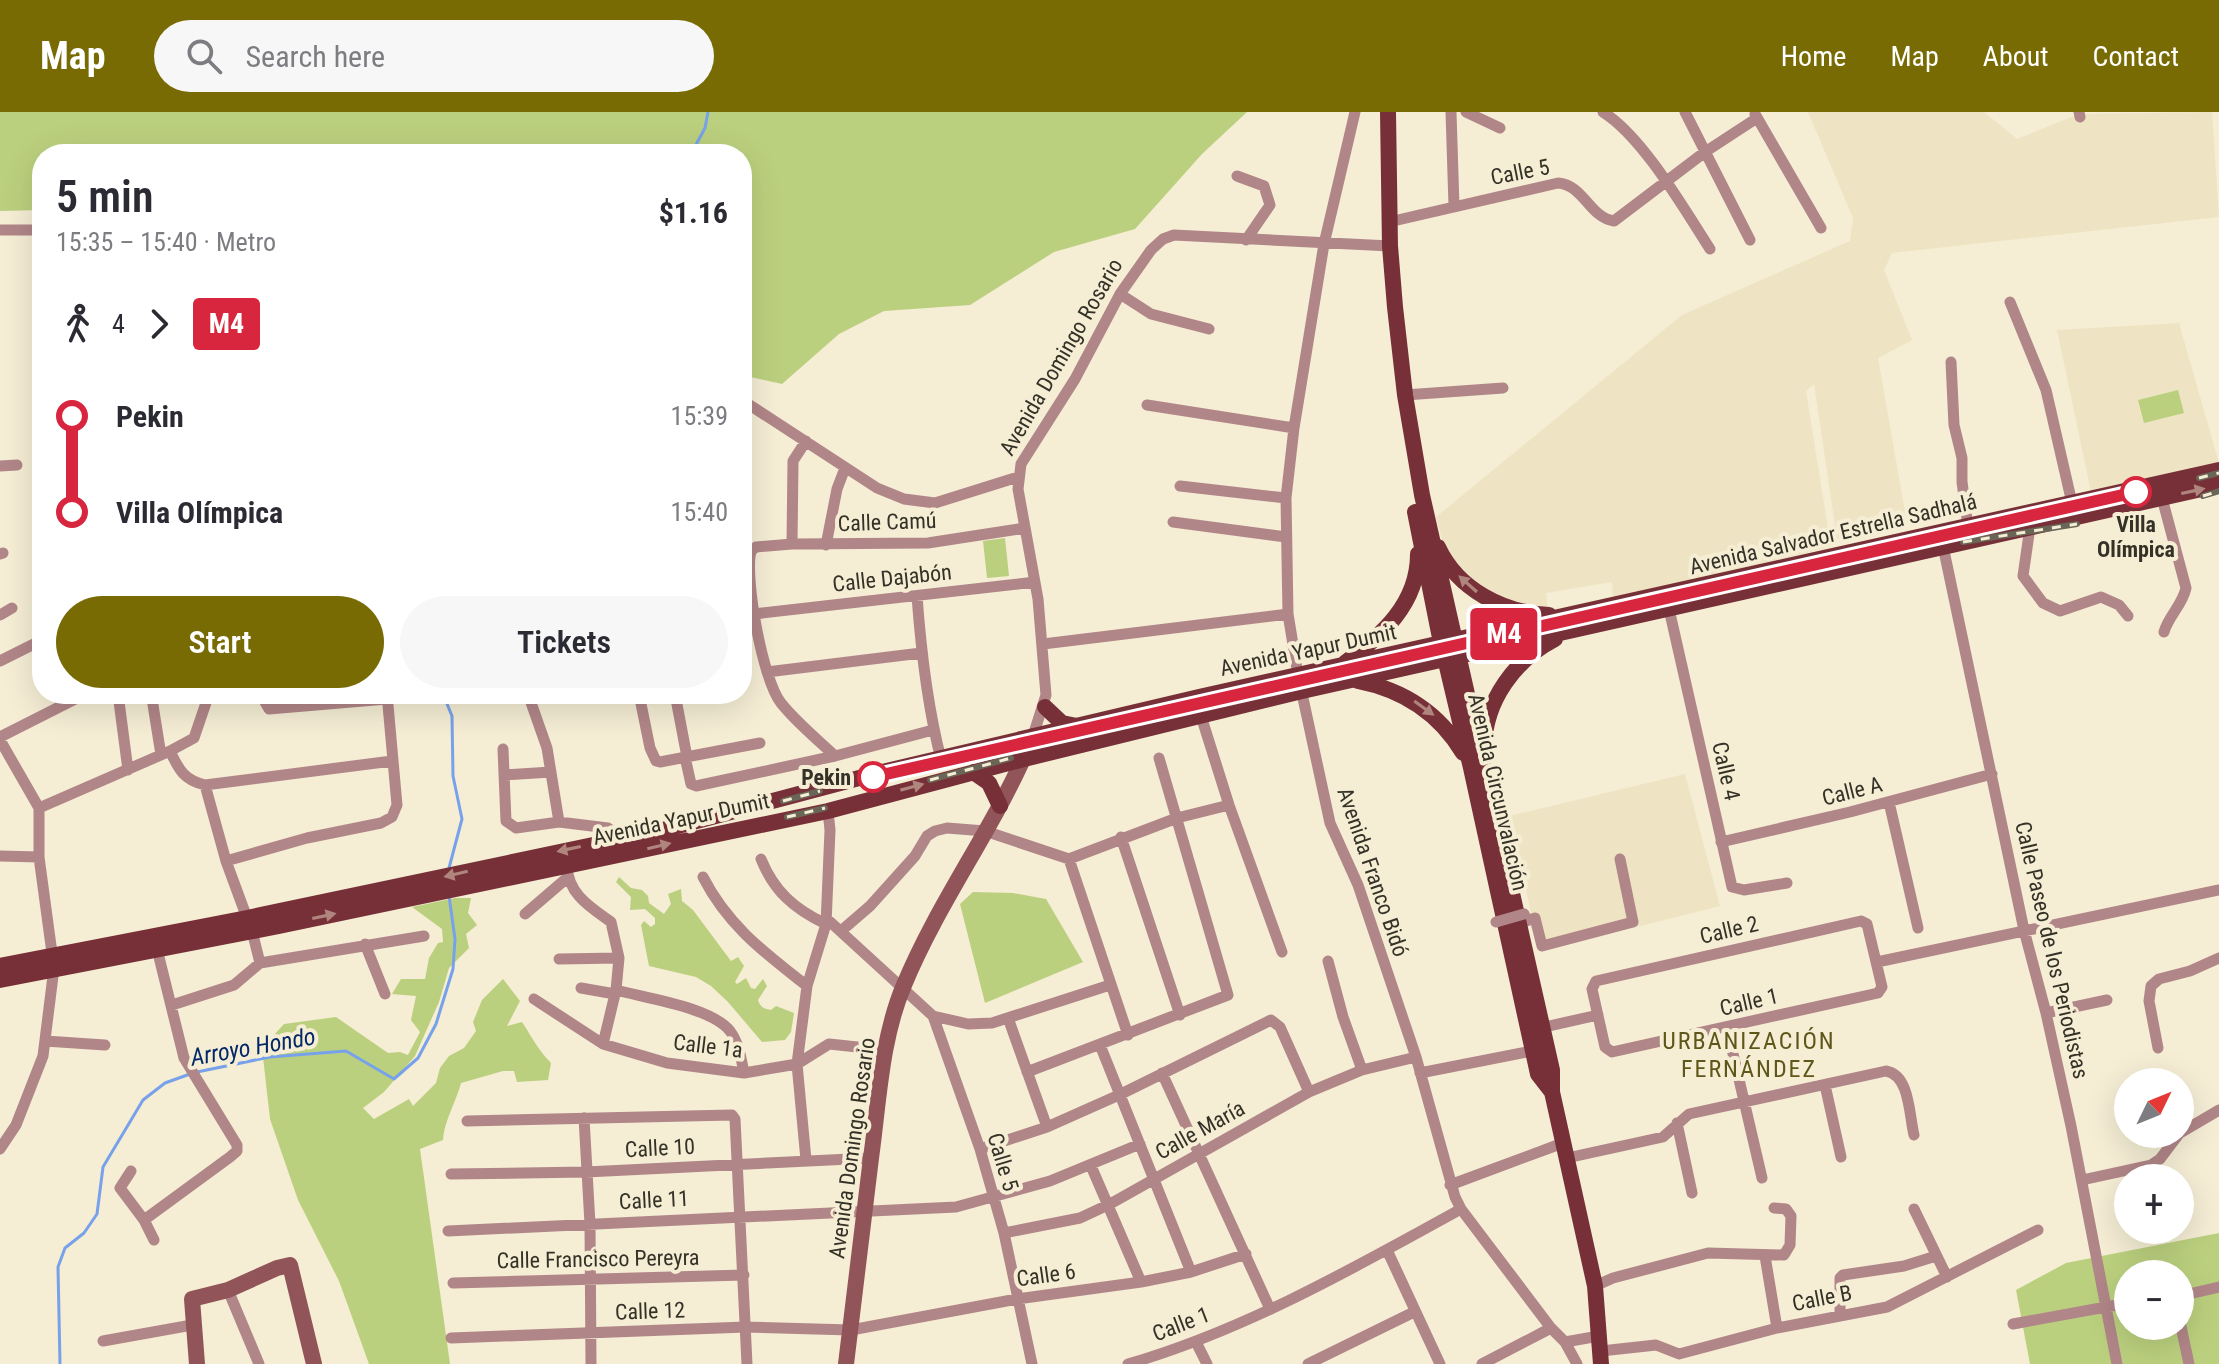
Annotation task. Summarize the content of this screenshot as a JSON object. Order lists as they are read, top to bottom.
{
  "streets": {
    "main road": [
      "Avenida Domingo Rosario",
      "Avenida Salvador Estrella Sadhalá",
      "Avenida Yapur Dumit",
      "Avenida Circunvalación"
    ],
    "street": [
      "Calle 5",
      "Calle Camú",
      "Calle Dajabón",
      "Calle 4",
      "Calle A",
      "Avenida Franco Bidó",
      "Calle 2",
      "Calle Paseo de los Periodistas",
      "Calle 1",
      "Calle 1a",
      "Calle María",
      "Calle 10",
      "Calle 11",
      "Calle Francisco Pereyra",
      "Calle 6",
      "Calle B",
      "Calle 12"
    ]
  },
  "crossings": [
    ["Calle 5", "Avenida Domingo Rosario"],
    ["Calle 5", "Avenida Circunvalación"],
    ["Calle 5", "Calle María"],
    ["Calle 5", "Calle 6"],
    ["Avenida Domingo Rosario", "Calle Camú"],
    ["Avenida Domingo Rosario", "Calle Dajabón"],
    ["Avenida Domingo Rosario", "Avenida Yapur Dumit"],
    ["Avenida Domingo Rosario", "Avenida Circunvalación"],
    ["Avenida Domingo Rosario", "Avenida Franco Bidó"],
    ["Avenida Domingo Rosario", "Calle 1a"],
    ["Avenida Domingo Rosario", "Calle 10"],
    ["Avenida Domingo Rosario", "Calle 11"],
    ["Avenida Domingo Rosario", "Calle 6"],
    ["Avenida Domingo Rosario", "Calle 12"],
    ["Calle Camú", "Calle Dajabón"],
    ["Avenida Salvador Estrella Sadhalá", "Avenida Yapur Dumit"],
    ["Avenida Salvador Estrella Sadhalá", "Calle 4"],
    ["Avenida Salvador Estrella Sadhalá", "Avenida Circunvalación"],
    ["Avenida Salvador Estrella Sadhalá", "Calle Paseo de los Periodistas"],
    ["Avenida Yapur Dumit", "Avenida Circunvalación"],
    ["Avenida Yapur Dumit", "Avenida Franco Bidó"],
    ["Calle 4", "Calle A"],
    ["Calle A", "Calle Paseo de los Periodistas"],
    ["Avenida Circunvalación", "Calle B"],
    ["Avenida Franco Bidó", "Calle 1"],
    ["Avenida Franco Bidó", "Calle María"],
    ["Avenida Franco Bidó", "Calle B"],
    ["Calle 2", "Calle 1"],
    ["Calle 6", "Calle 12"]
  ],
  "districts": ["URBANIZACIÓN FERNÁNDEZ"],
  "water": ["Arroyo Hondo"],
  "places": ["Villa Olímpica", "Pekin"],
  "lines": ["metro line M4"],
  "north": "top right",
  "page": {
    "header": "Map",
    "search": "Search here",
    "nav": [
      "Home",
      "Map",
      "About",
      "Contact"
    ],
    "on_map": "M4",
    "heading": ["5 min", "15:35 – 15:40 · Metro", "$1.16"],
    "legs": ["4", "M4"],
    "list": [
      {
        "name": "Pekin",
        "value": "15:39"
      },
      {
        "name": "Villa Olímpica",
        "value": "15:40"
      }
    ],
    "buttons": ["Start", "Tickets"],
    "map_buttons": ["+", "−"]
  }
}
